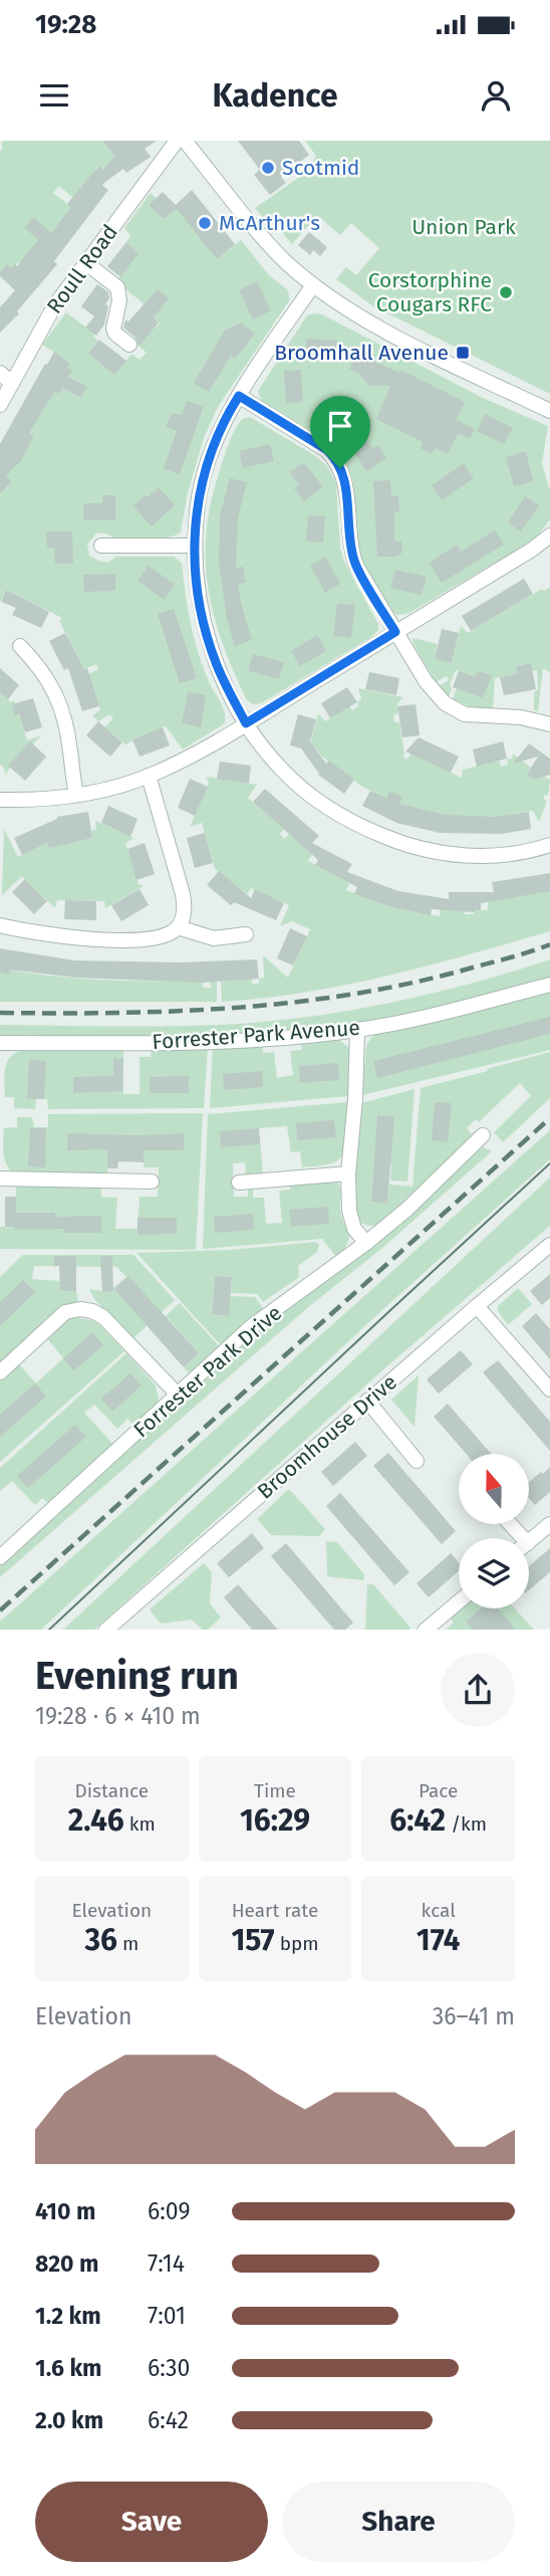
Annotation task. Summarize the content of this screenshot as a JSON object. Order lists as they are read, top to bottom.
{
  "streets": {
    "street": [
      "Roull Road",
      "Forrester Park Avenue",
      "Forrester Park Drive",
      "Broomhouse Drive"
    ]
  },
  "parks": ["Union Park"],
  "places": {
    "other": ["Scotmid", "McArthur's", "Corstorphine Cougars RFC"],
    "transit": ["Broomhall Avenue"]
  },
  "north": "top",
  "page": {
    "status": "19:28",
    "header": "Kadence",
    "heading": ["Evening run", "19:28 · 6 × 410 m"],
    "stats": [
      ["Distance", "2.46 km"],
      ["Time", "16:29"],
      ["Pace", "6:42 /km"],
      ["Elevation", "36 m"],
      ["Heart rate", "157 bpm"],
      ["kcal", "174"]
    ],
    "chart": ["Elevation", "36–41 m"],
    "list": [
      {
        "name": "410 m",
        "note": "6:09"
      },
      {
        "name": "820 m",
        "note": "7:14"
      },
      {
        "name": "1.2 km",
        "note": "7:01"
      },
      {
        "name": "1.6 km",
        "note": "6:30"
      },
      {
        "name": "2.0 km",
        "note": "6:42"
      }
    ],
    "buttons": ["Save", "Share"]
  }
}
